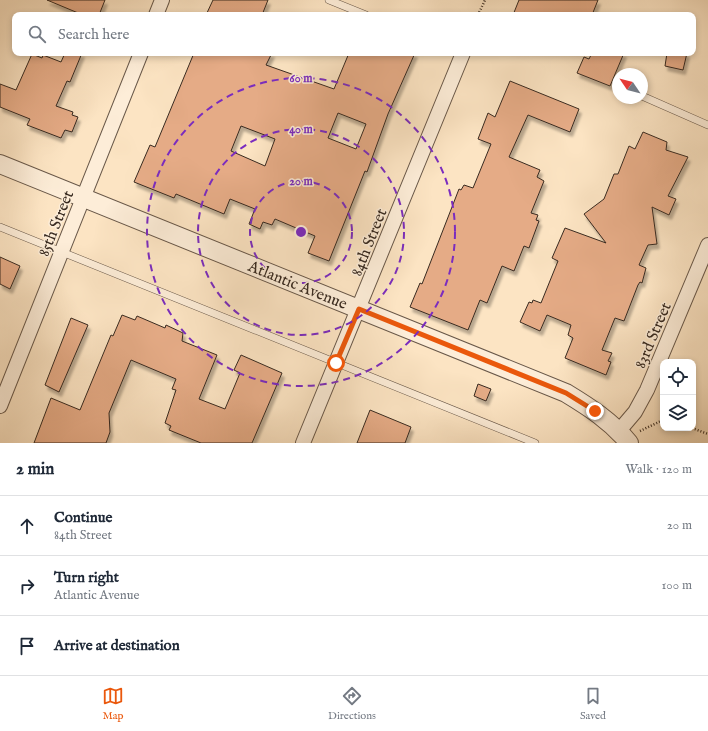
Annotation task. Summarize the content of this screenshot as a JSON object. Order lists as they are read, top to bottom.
{
  "streets": {
    "street": [
      "85th Street",
      "84th Street",
      "Atlantic Avenue",
      "83rd Street"
    ]
  },
  "crossings": [
    ["85th Street", "Atlantic Avenue"],
    ["84th Street", "Atlantic Avenue"],
    ["Atlantic Avenue", "83rd Street"]
  ],
  "north": "top left",
  "page": {
    "search": "Search here",
    "heading": ["2 min", "Walk · 120 m"],
    "list": [
      ["Continue", "84th Street", "20 m"],
      ["Turn right", "Atlantic Avenue", "100 m"],
      "Arrive at destination"
    ],
    "nav": ["Map", "Directions", "Saved"]
  },
  "rings": ["60 m", "40 m", "20 m"]
}
